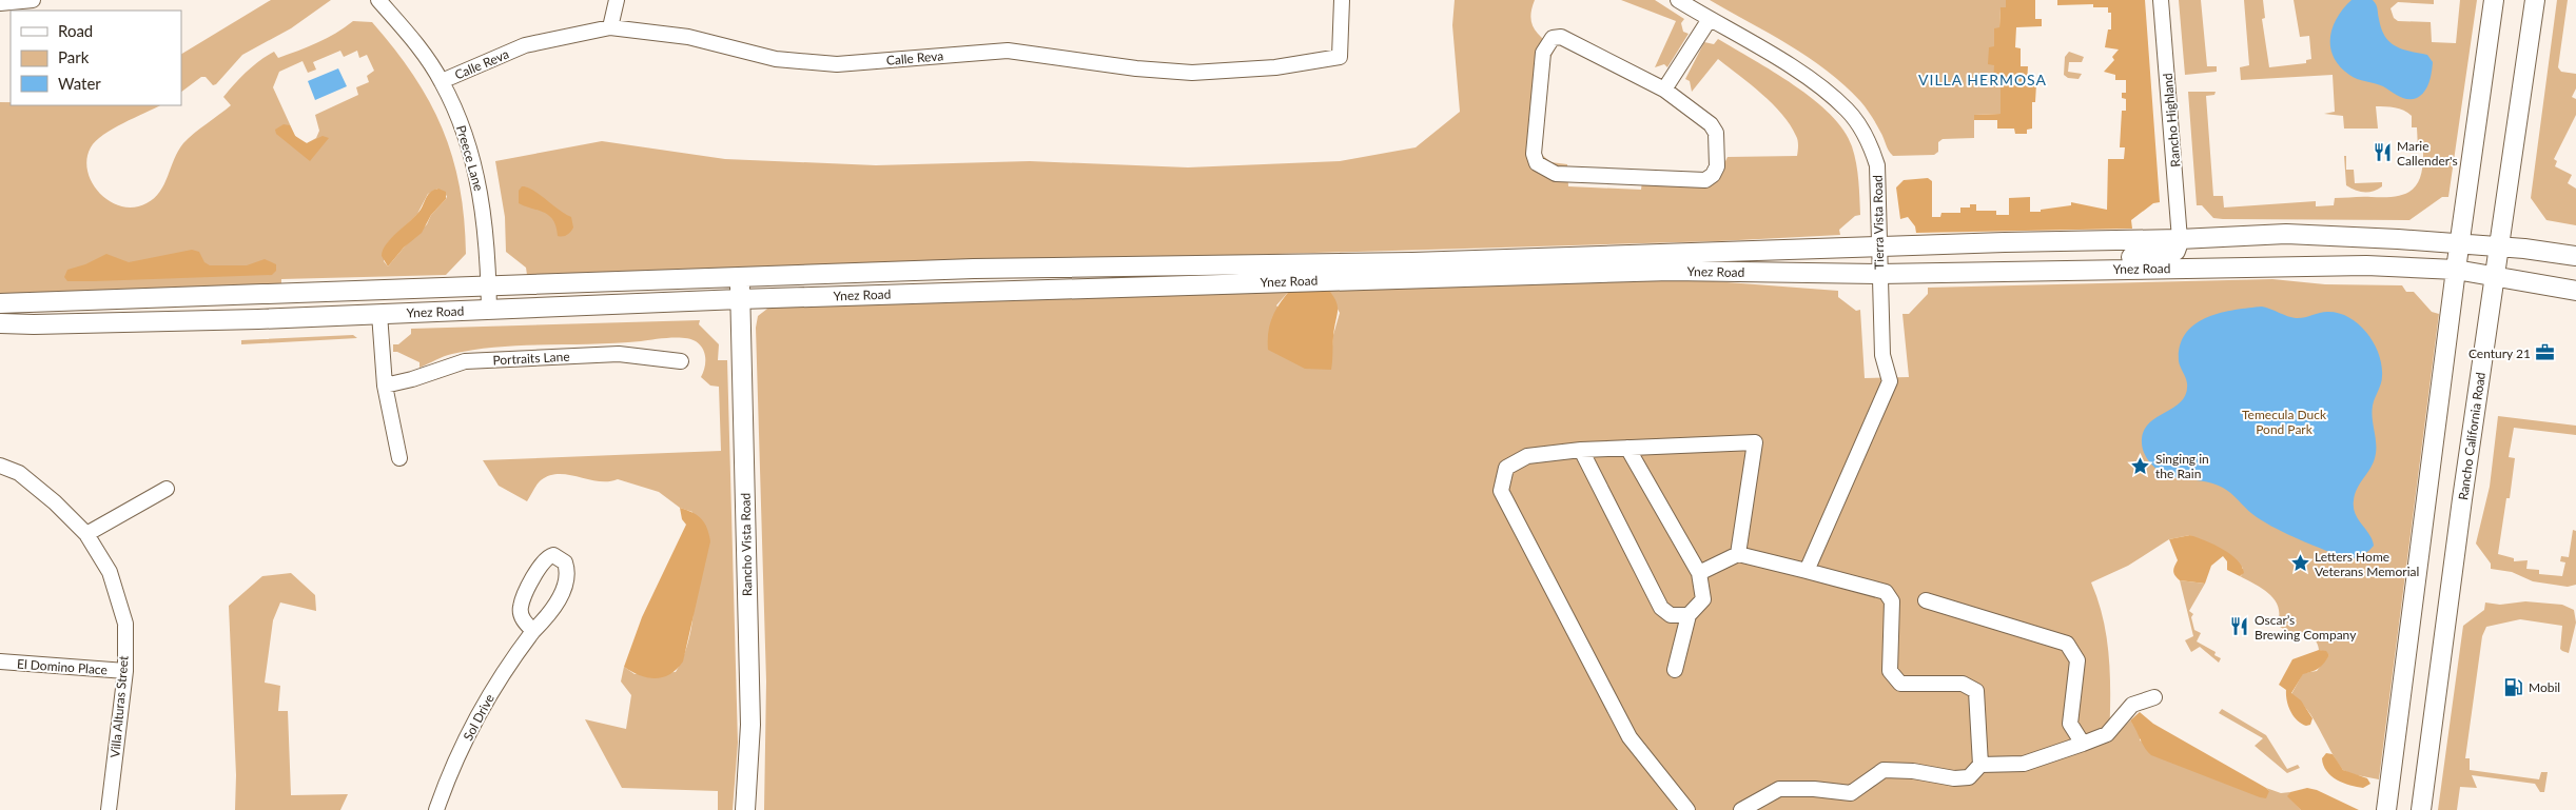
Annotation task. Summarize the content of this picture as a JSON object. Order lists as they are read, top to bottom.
{
  "streets": {
    "main road": ["Ynez Road", "Rancho California Road", "Rancho Vista Road"],
    "street": [
      "Calle Reva",
      "Rancho Highland",
      "Preece Lane",
      "Tierra Vista Road",
      "Portraits Lane",
      "El Domino Place",
      "Villa Alturas Street",
      "Sol Drive"
    ]
  },
  "crossings": [
    ["Calle Reva", "Preece Lane"],
    ["Rancho Highland", "Ynez Road"],
    ["Preece Lane", "Ynez Road"],
    ["Tierra Vista Road", "Ynez Road"],
    ["Ynez Road", "Rancho California Road"],
    ["Ynez Road", "Rancho Vista Road"],
    ["El Domino Place", "Villa Alturas Street"]
  ],
  "districts": ["VILLA HERMOSA"],
  "parks": ["Temecula Duck Pond Park"],
  "places": {
    "restaurant": ["Marie Callender's", "Oscar’s Brewing Company"],
    "office": ["Century 21"],
    "place": ["Singing in the Rain", "Letters Home Veterans Memorial"],
    "fuel station": ["Mobil"]
  },
  "legend": ["Road", "Park", "Water"]
}
